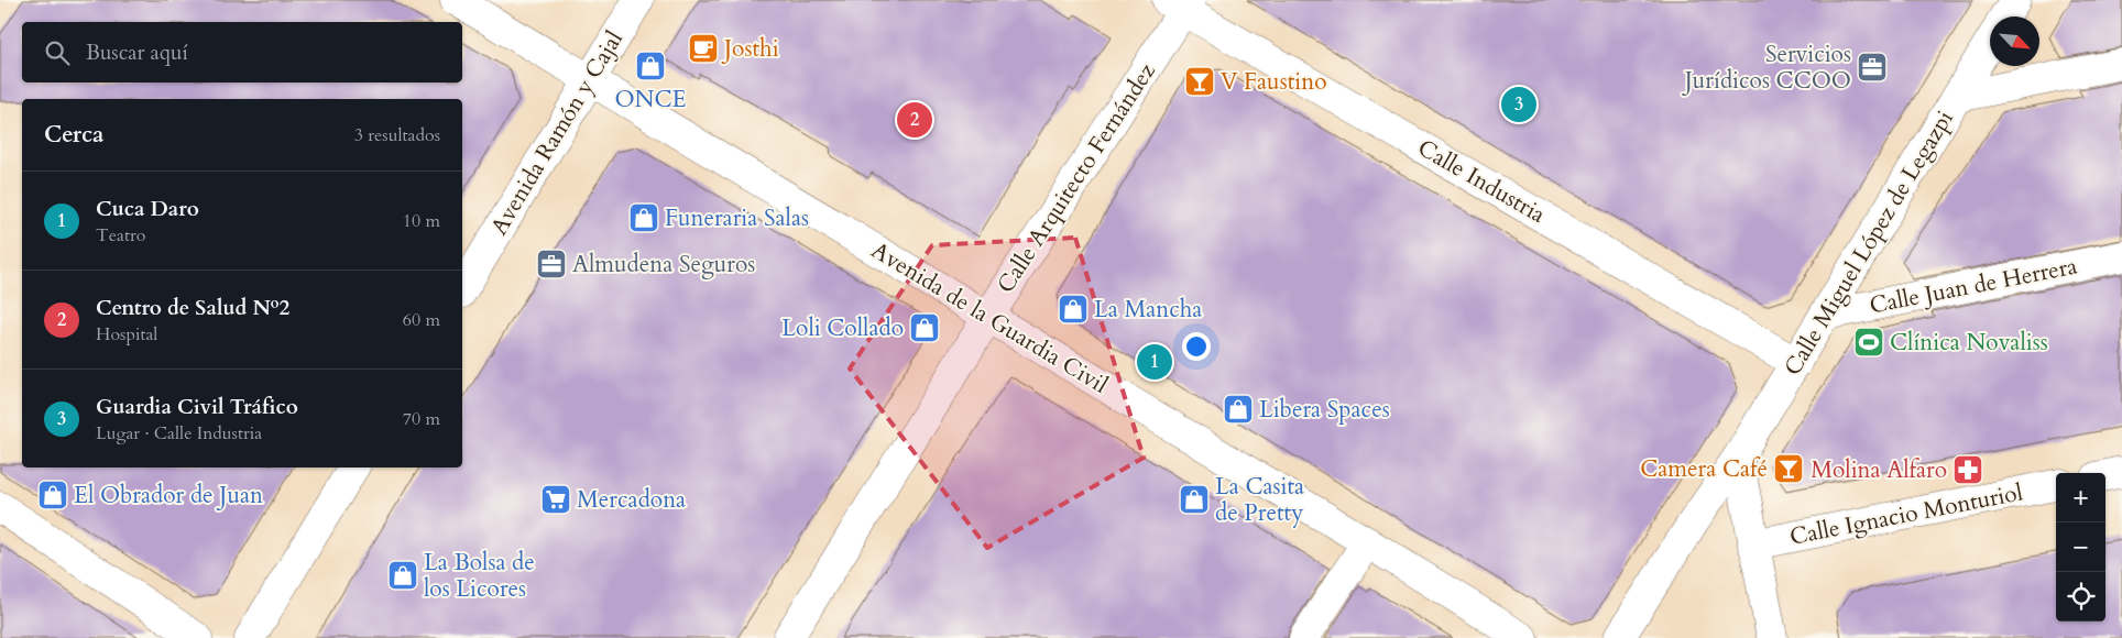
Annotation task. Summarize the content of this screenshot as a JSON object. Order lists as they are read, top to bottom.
{
  "streets": {
    "street": [
      "Avenida Ramón y Cajal",
      "Calle Arquitecto Fernández",
      "Calle Industria",
      "Calle Miguel López de Legazpi",
      "Calle Juan de Herrera",
      "Avenida de la Guardia Civil",
      "Calle Ignacio Monturiol"
    ]
  },
  "crossings": [
    ["Avenida Ramón y Cajal", "Avenida de la Guardia Civil"],
    ["Calle Arquitecto Fernández", "Calle Industria"],
    ["Calle Arquitecto Fernández", "Avenida de la Guardia Civil"],
    ["Calle Industria", "Calle Miguel López de Legazpi"],
    ["Calle Miguel López de Legazpi", "Calle Juan de Herrera"]
  ],
  "places": {
    "cafe": ["Josthi"],
    "shop": [
      "ONCE",
      "Funeraria Salas",
      "La Mancha",
      "Loli Collado",
      "Libera Spaces",
      "El Obrador de Juan",
      "La Casita de Pretty",
      "La Bolsa de los Licores"
    ],
    "office": ["Servicios Jurídicos CCOO", "Almudena Seguros"],
    "bar": ["V Faustino", "Camera Café"],
    "sports": ["Clínica Novaliss"],
    "pharmacy": ["Molina Alfaro"],
    "supermarket": ["Mercadona"]
  },
  "north": "bottom right",
  "page": {
    "search": "Buscar aquí",
    "pins": ["3", "2", "1"],
    "heading": ["Cerca", "3 resultados"],
    "list": [
      {
        "mark": "1",
        "name": "Cuca Daro",
        "note": "Teatro",
        "value": "10 m"
      },
      {
        "mark": "2",
        "name": "Centro de Salud Nº2",
        "note": "Hospital",
        "value": "60 m"
      },
      {
        "mark": "3",
        "name": "Guardia Civil Tráfico",
        "note": "Lugar · Calle Industria",
        "value": "70 m"
      }
    ],
    "map_buttons": ["+", "−"]
  }
}
